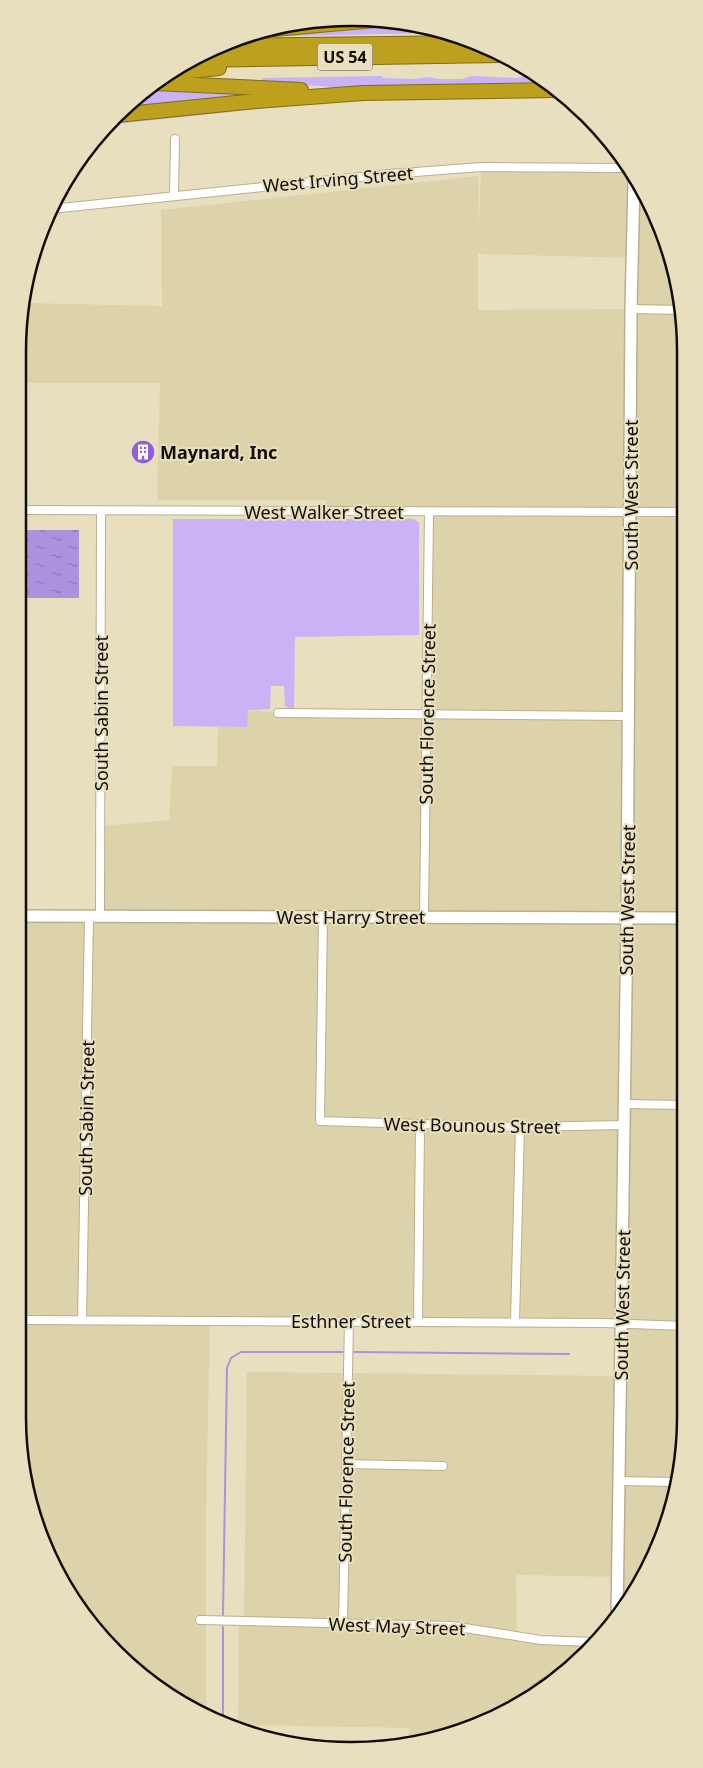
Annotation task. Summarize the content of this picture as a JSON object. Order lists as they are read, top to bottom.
{
  "streets": {
    "highway": ["US 54"],
    "main road": ["South West Street", "West Harry Street"],
    "street": [
      "West Irving Street",
      "West Walker Street",
      "South Sabin Street",
      "South Florence Street",
      "West Bounous Street",
      "Esthner Street",
      "West May Street"
    ]
  },
  "crossings": [
    ["South West Street", "West Walker Street"],
    ["South West Street", "West Harry Street"],
    ["South West Street", "West Bounous Street"],
    ["South West Street", "Esthner Street"],
    ["West Walker Street", "South Sabin Street"],
    ["West Walker Street", "South Florence Street"],
    ["South Sabin Street", "West Harry Street"],
    ["South Sabin Street", "Esthner Street"],
    ["South Florence Street", "West Harry Street"],
    ["South Florence Street", "Esthner Street"],
    ["South Florence Street", "West May Street"],
    ["West Harry Street", "West Bounous Street"]
  ],
  "places": {
    "building": ["Maynard, Inc"]
  }
}
